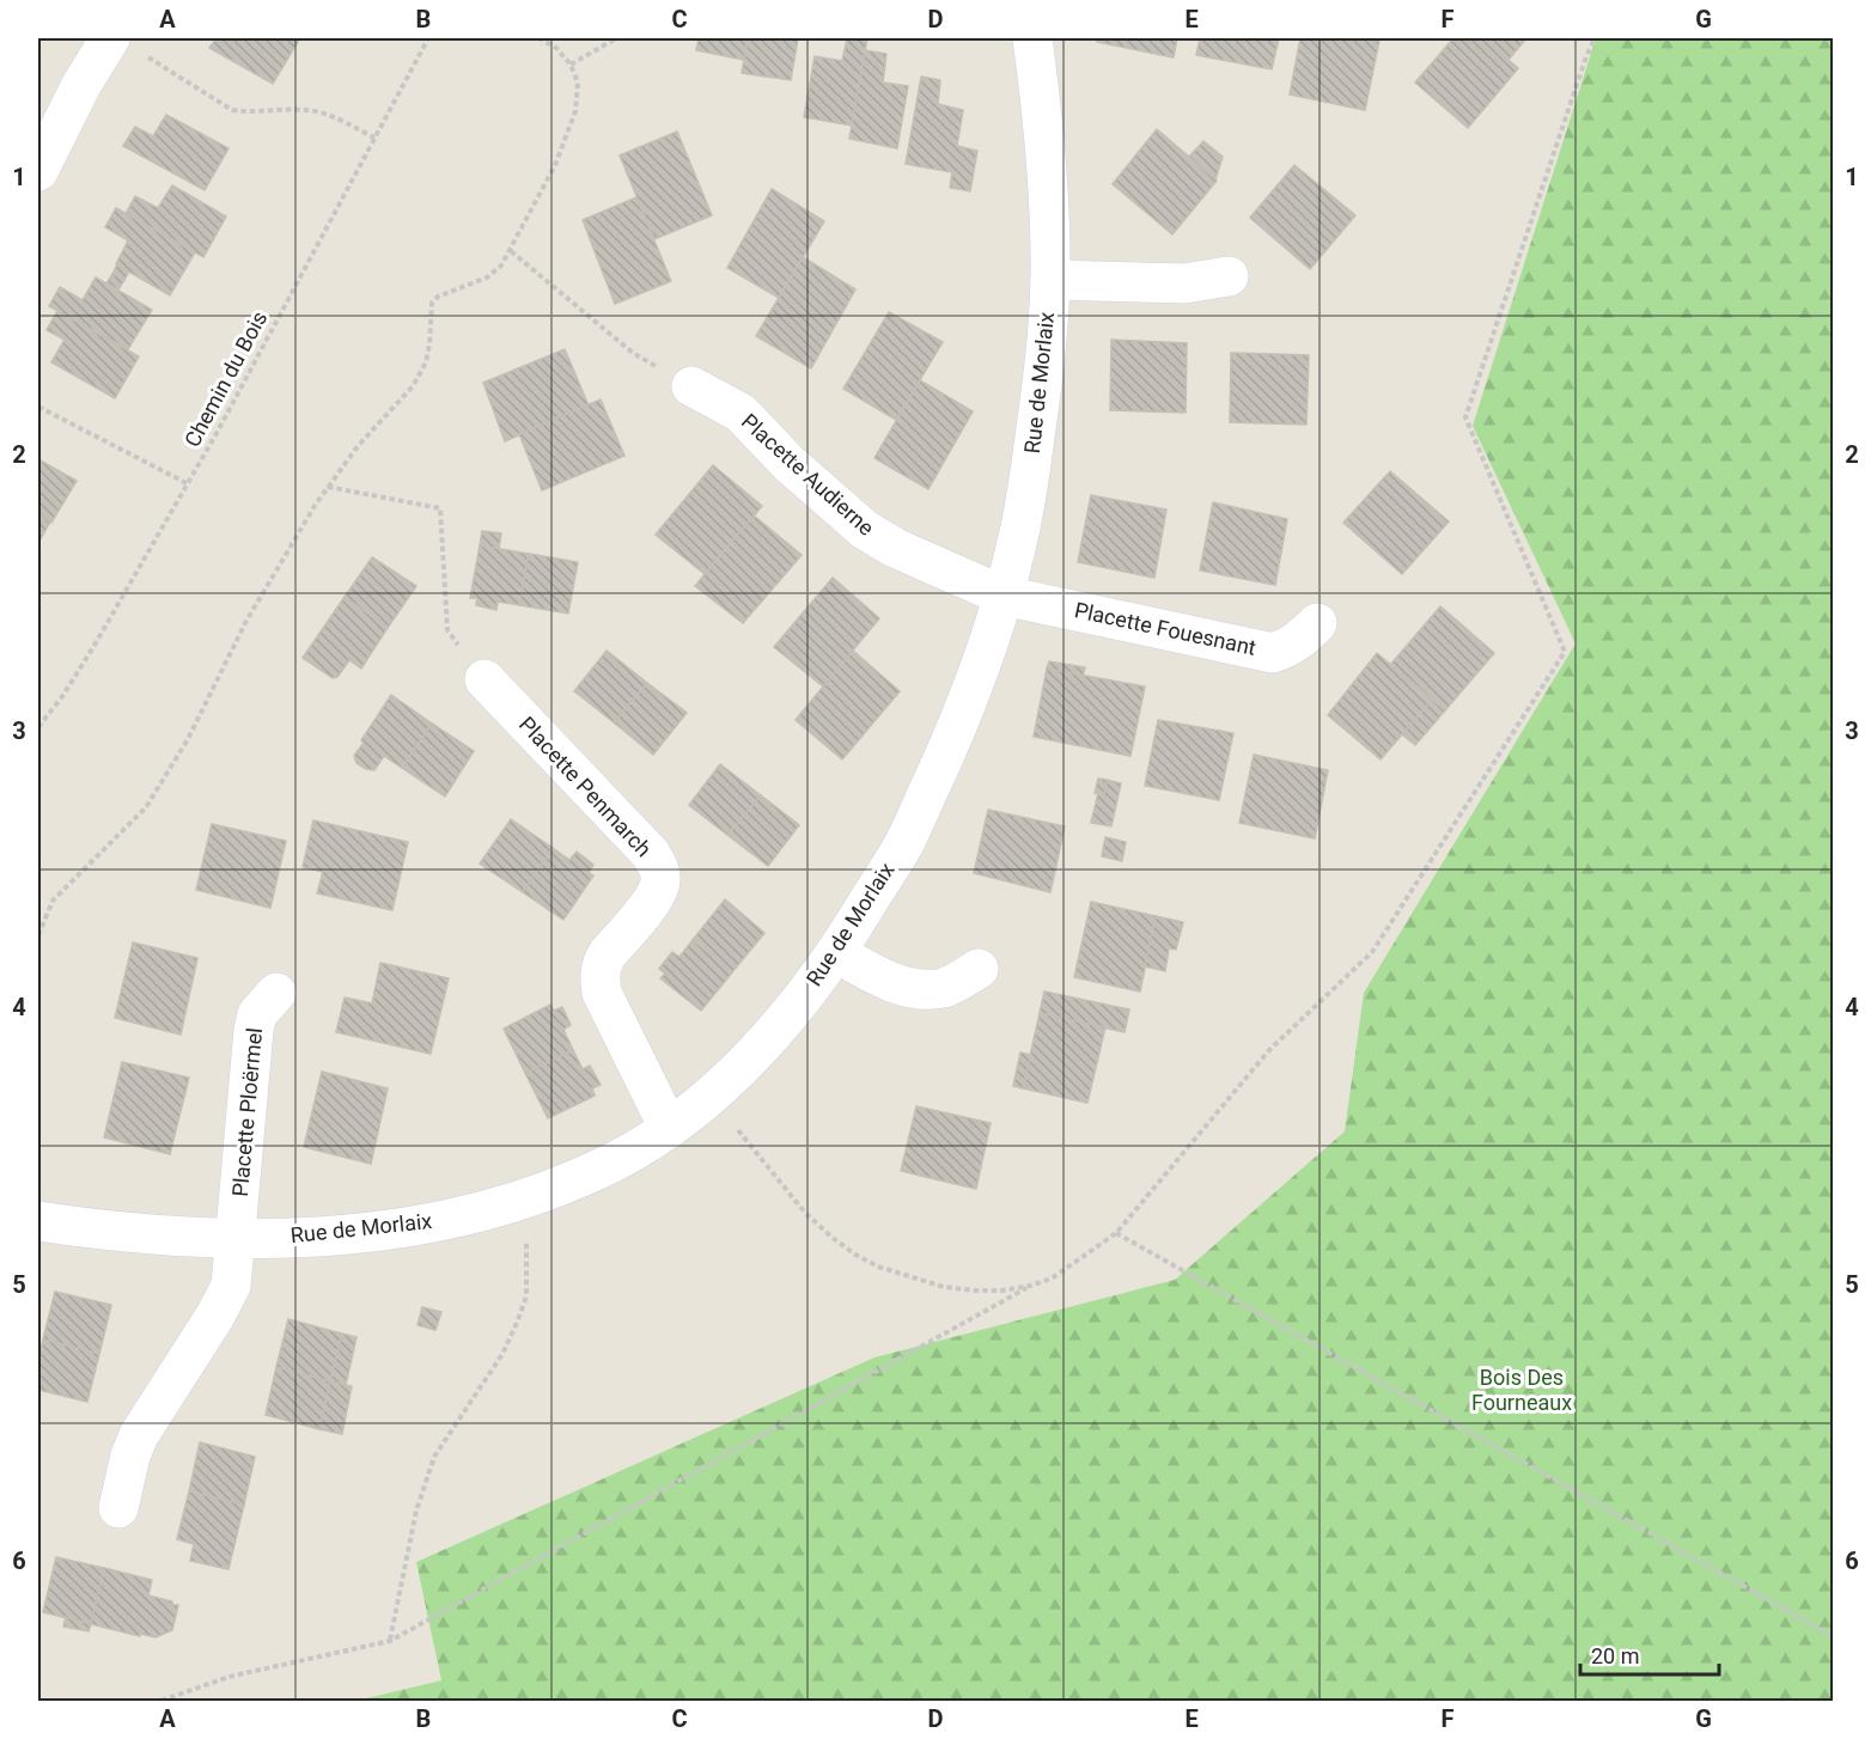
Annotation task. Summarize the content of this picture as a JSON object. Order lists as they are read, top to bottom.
{
  "streets": {
    "street": [
      "Rue de Morlaix",
      "Placette Audierne",
      "Placette Fouesnant",
      "Placette Penmarch",
      "Placette Ploërmel"
    ],
    "path": ["Chemin du Bois"]
  },
  "crossings": [
    ["Rue de Morlaix", "Placette Audierne"],
    ["Rue de Morlaix", "Placette Fouesnant"],
    ["Rue de Morlaix", "Placette Penmarch"],
    ["Rue de Morlaix", "Placette Ploërmel"],
    ["Placette Audierne", "Placette Fouesnant"]
  ],
  "parks": ["Bois Des Fourneaux"],
  "scale_bar": "20 m",
  "grid": {
    "columns": [
      "A",
      "B",
      "C",
      "D",
      "E",
      "F",
      "G"
    ],
    "rows": [
      "1",
      "2",
      "3",
      "4",
      "5",
      "6"
    ]
  }
}
